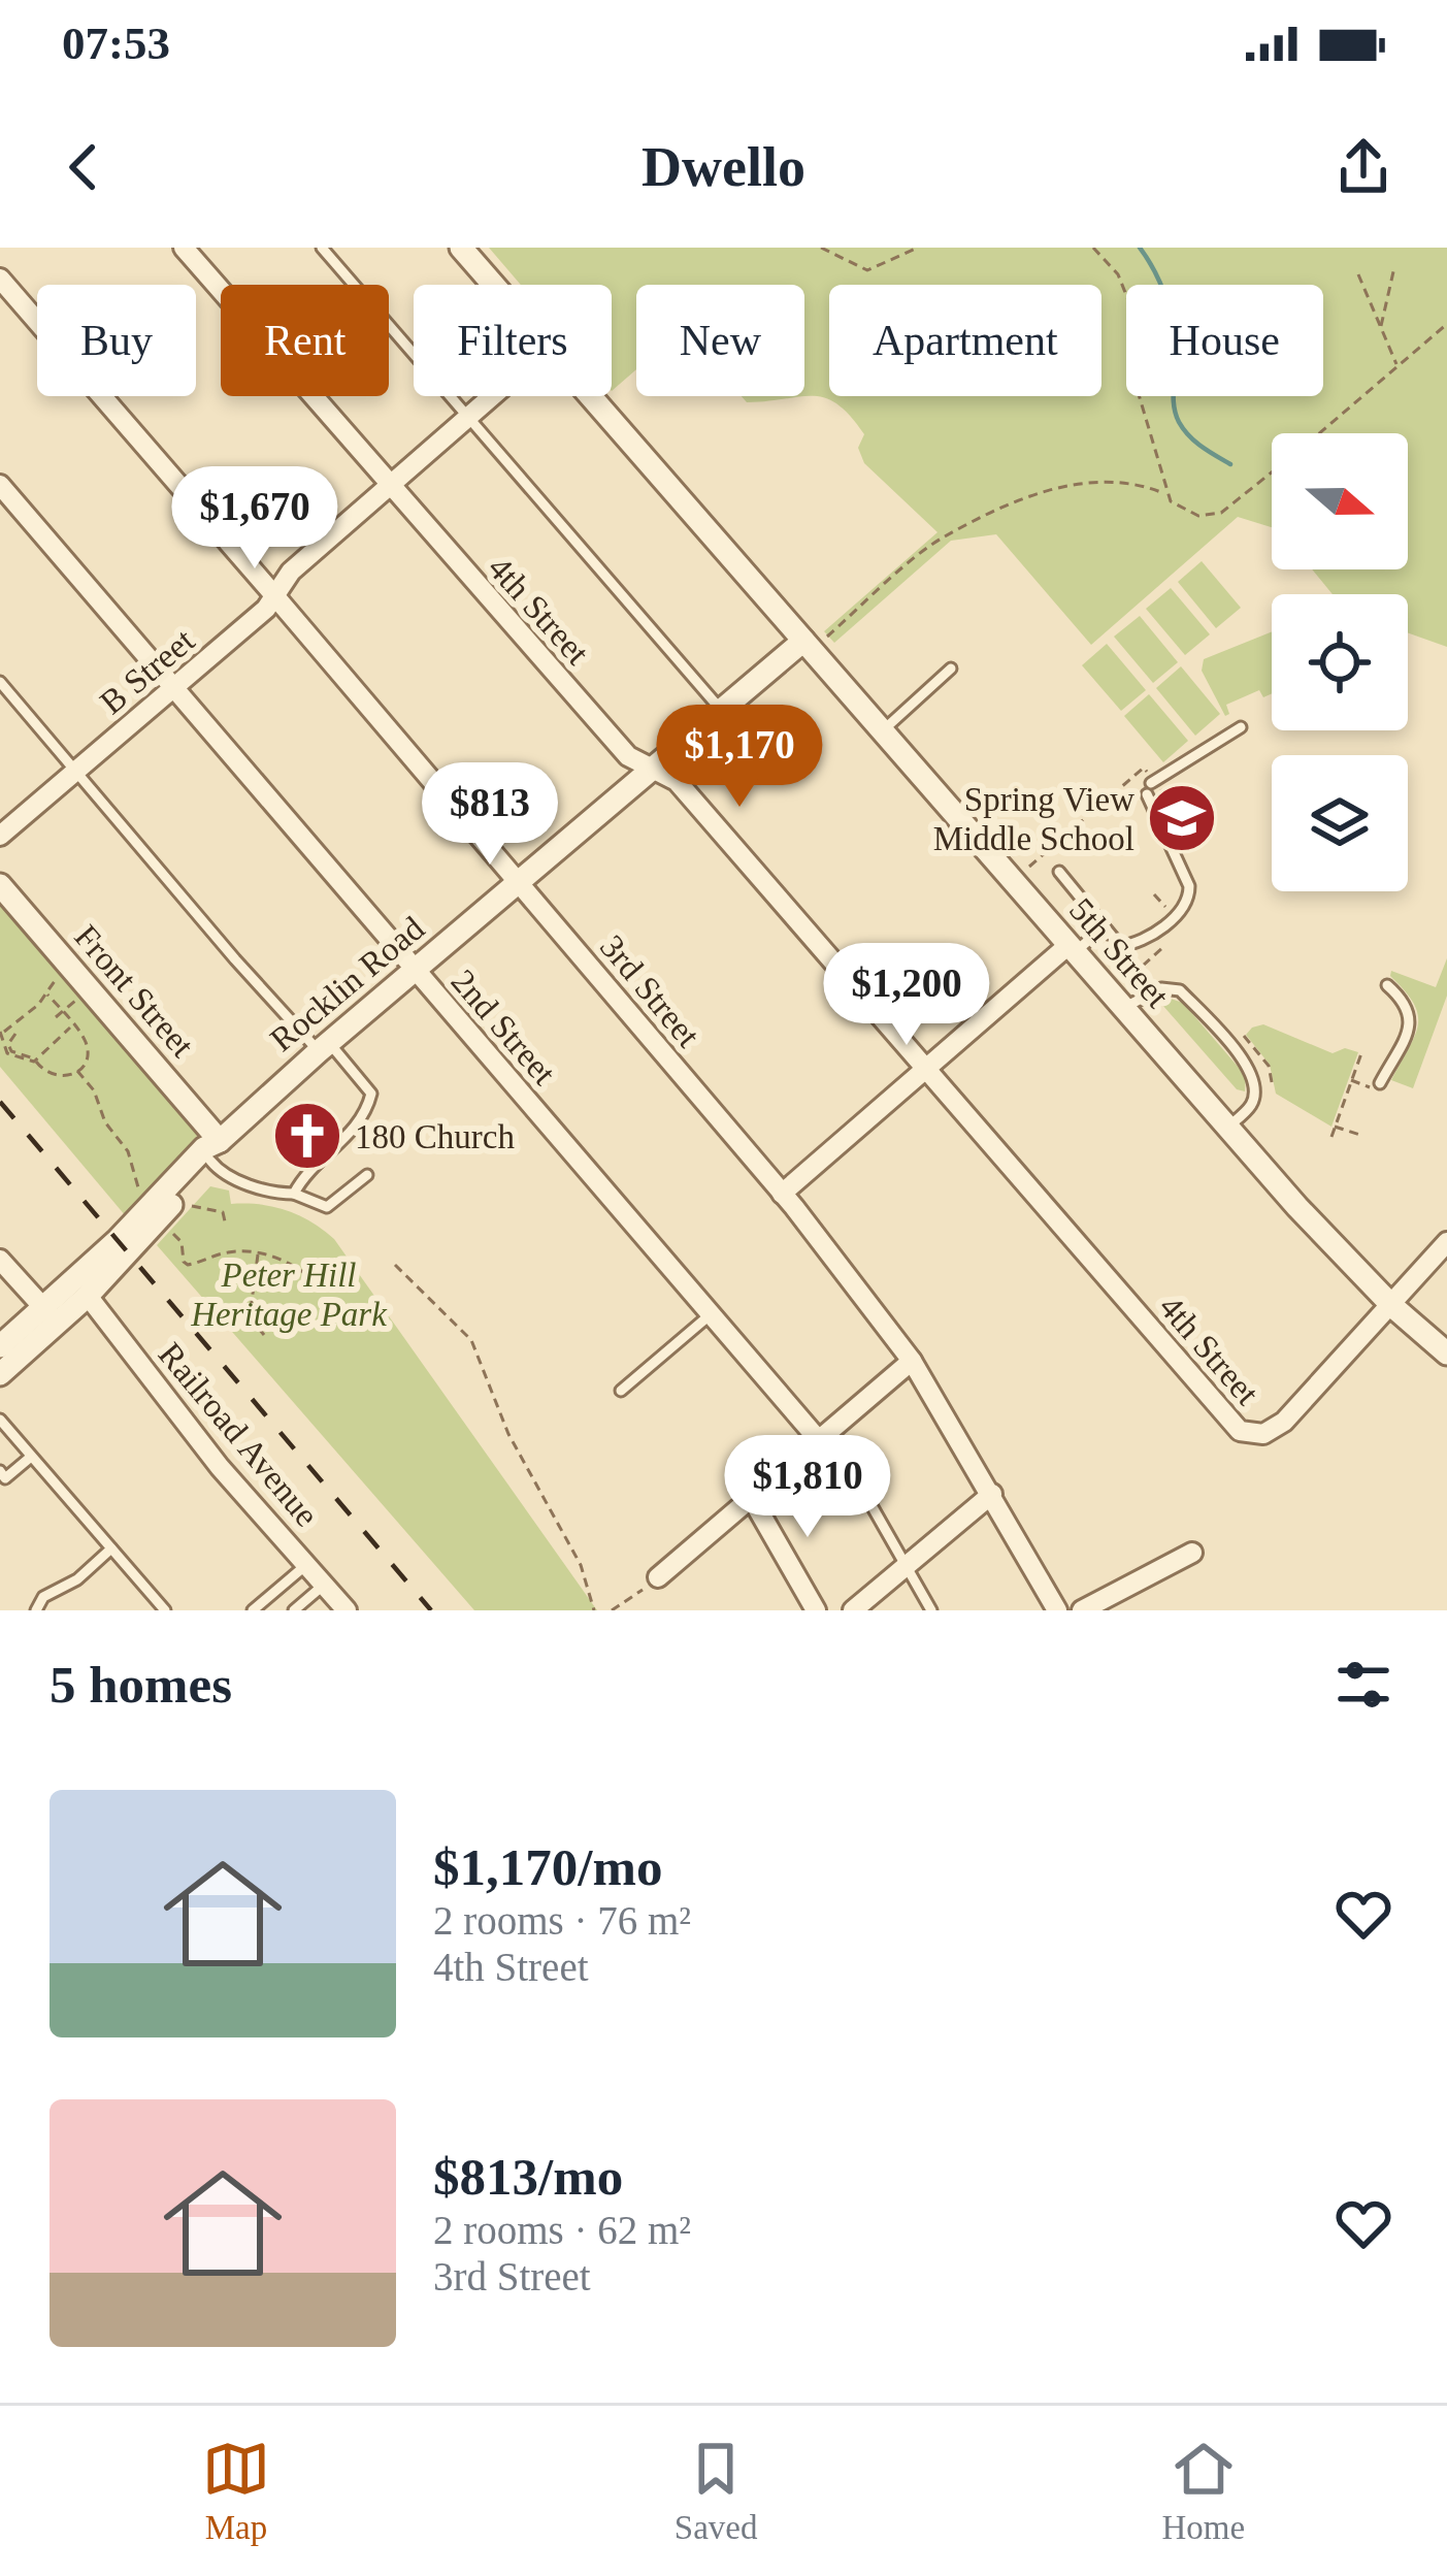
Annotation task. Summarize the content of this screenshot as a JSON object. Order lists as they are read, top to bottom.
{
  "streets": {
    "street": [
      "4th Street",
      "B Street",
      "5th Street",
      "Rocklin Road",
      "Front Street",
      "3rd Street",
      "2nd Street",
      "Railroad Avenue"
    ]
  },
  "crossings": [
    ["4th Street", "B Street"],
    ["4th Street", "5th Street"],
    ["4th Street", "Rocklin Road"],
    ["B Street", "3rd Street"],
    ["B Street", "2nd Street"],
    ["5th Street", "Rocklin Road"],
    ["Rocklin Road", "Front Street"],
    ["Rocklin Road", "3rd Street"],
    ["Rocklin Road", "2nd Street"],
    ["Rocklin Road", "Railroad Avenue"]
  ],
  "parks": ["Peter Hill Heritage Park"],
  "places": {
    "school or university": ["Spring View Middle School"],
    "church": ["180 Church"]
  },
  "north": "right",
  "page": {
    "status": "07:53",
    "header": "Dwello",
    "chip": [
      "Buy",
      "Rent",
      "Filters",
      "New",
      "Apartment",
      "House"
    ],
    "price": [
      "$1,670",
      "$1,170",
      "$813",
      "$1,200",
      "$1,810"
    ],
    "heading": "5 homes",
    "list": [
      {
        "name": "$1,170/mo",
        "note": "2 rooms · 76 m² · 4th Street"
      },
      {
        "name": "$813/mo",
        "note": "2 rooms · 62 m² · 3rd Street"
      }
    ],
    "tabs": ["Map", "Saved", "Home"]
  }
}
